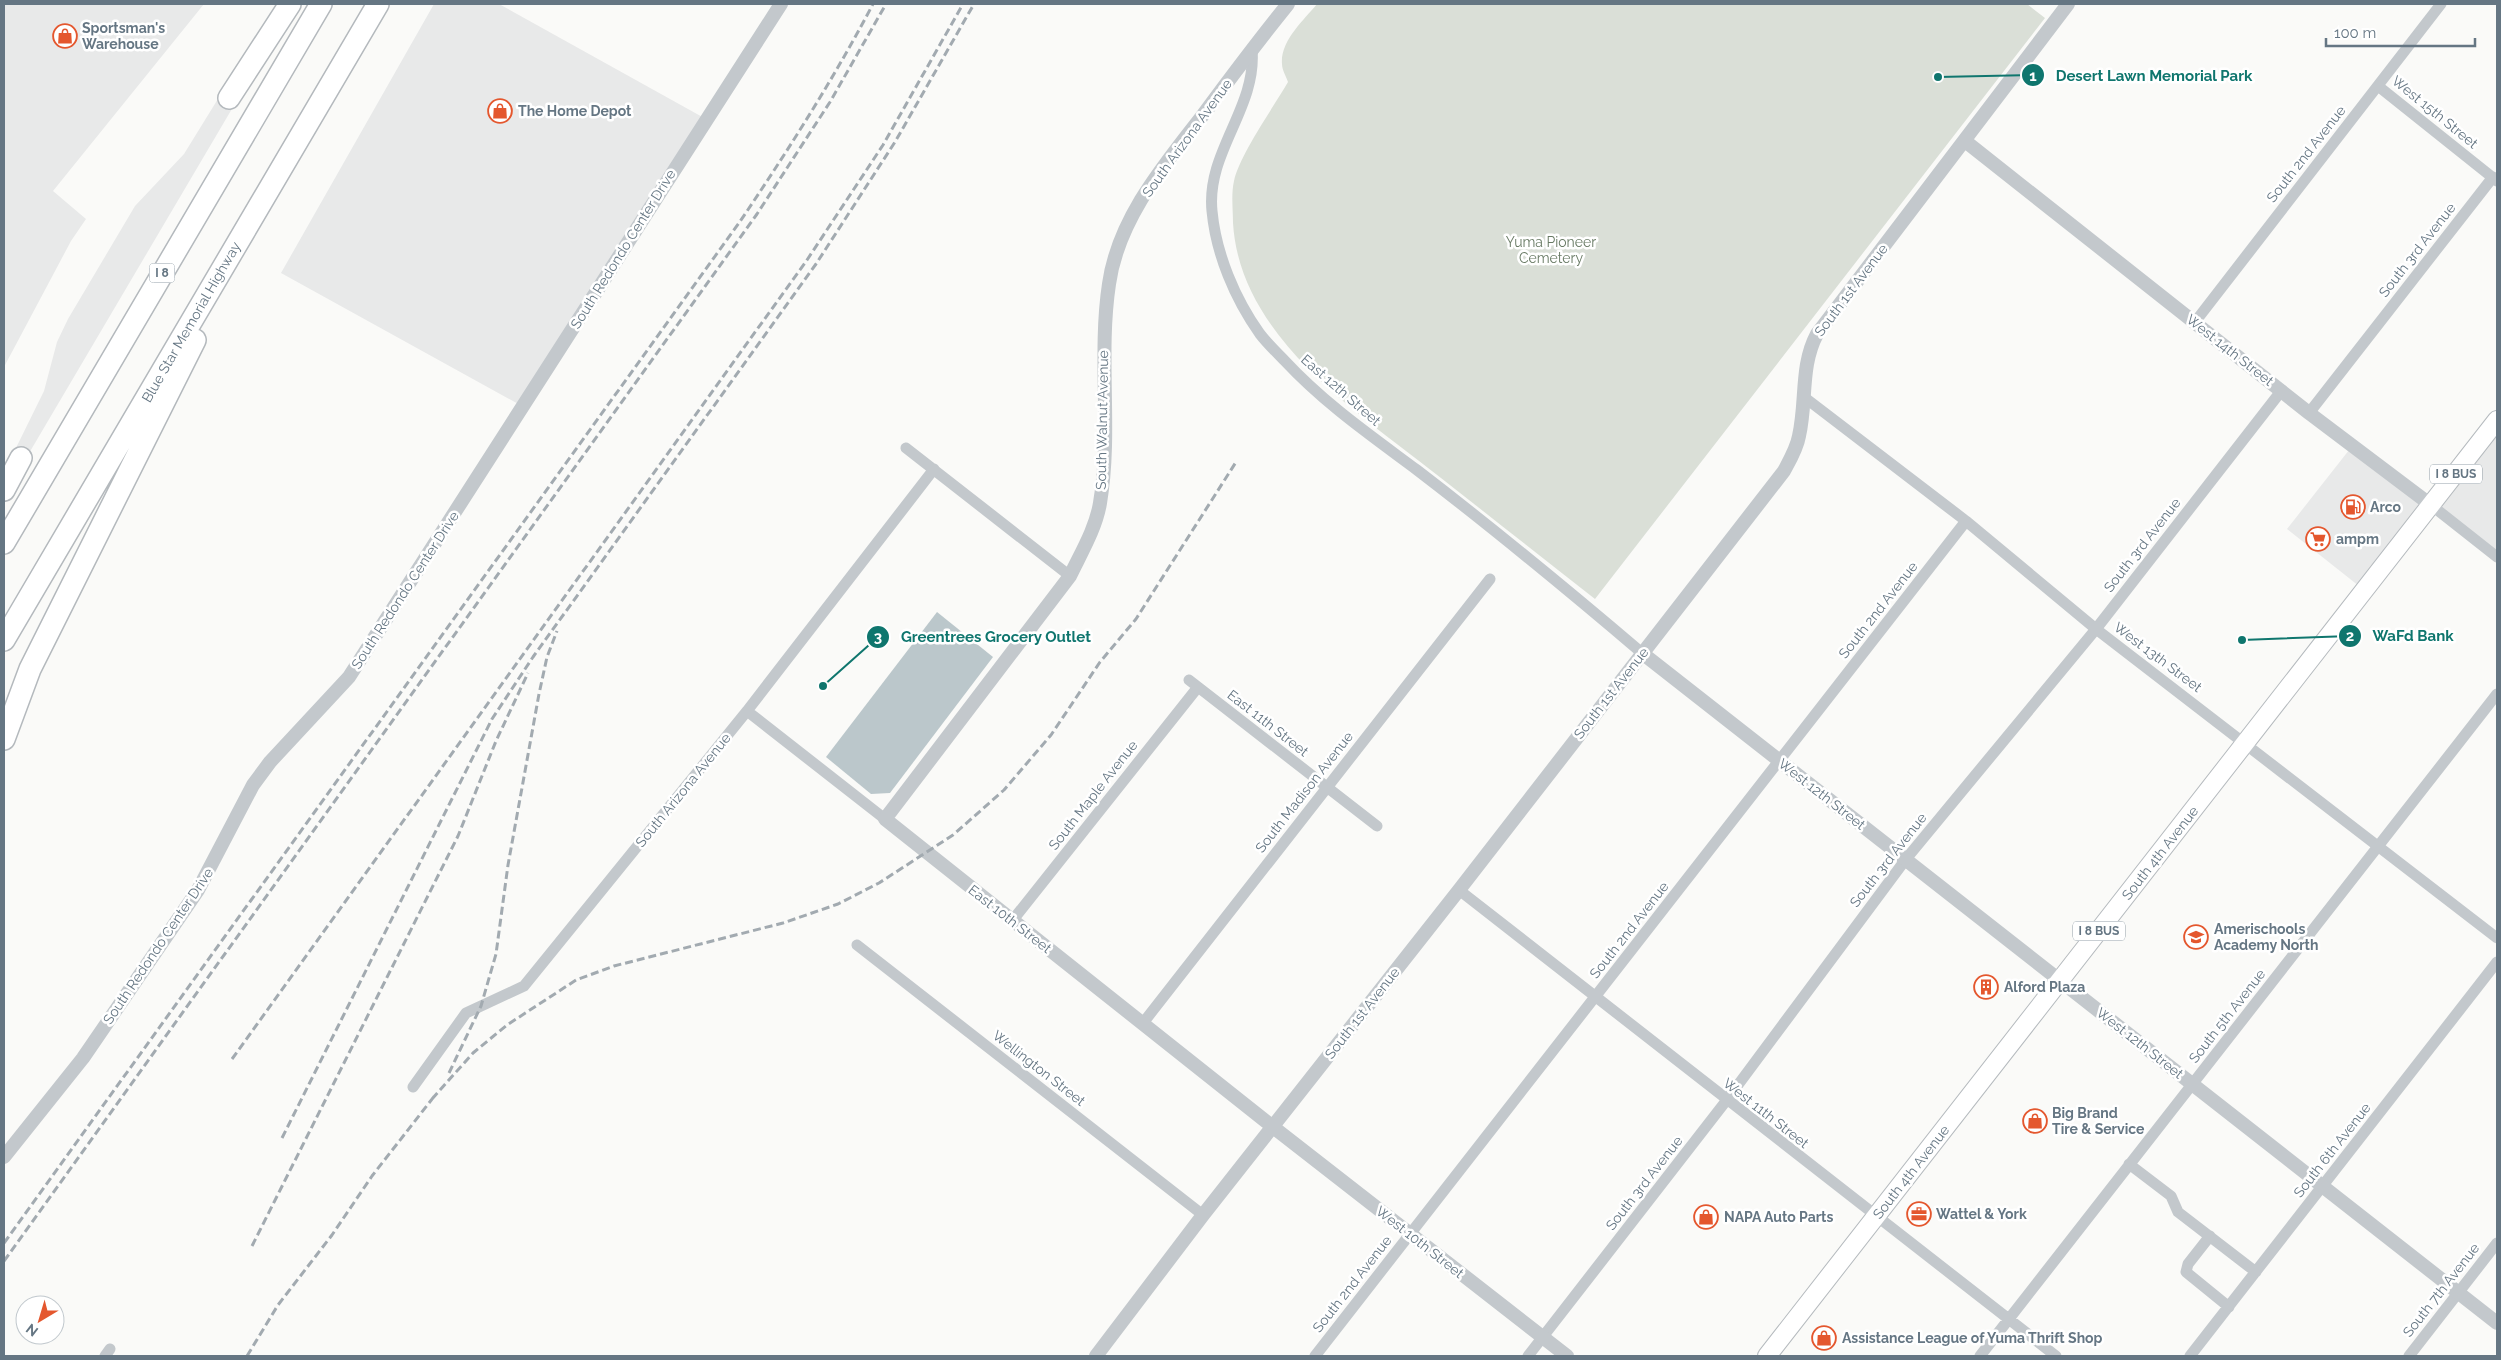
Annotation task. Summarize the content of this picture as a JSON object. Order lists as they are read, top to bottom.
{
  "streets": {
    "highway": ["I 8", "Blue Star Memorial Highway"],
    "main road": ["I 8 BUS", "South 4th Avenue"],
    "street": [
      "West 15th Street",
      "South Arizona Avenue",
      "South 2nd Avenue",
      "South Redondo Center Drive",
      "South 3rd Avenue",
      "South 1st Avenue",
      "West 14th Street",
      "East 12th Street",
      "South Walnut Avenue",
      "West 13th Street",
      "East 11th Street",
      "South Madison Avenue",
      "West 12th Street",
      "South Maple Avenue",
      "East 10th Street",
      "South 5th Avenue",
      "Wellington Street",
      "West 11th Street",
      "South 6th Avenue",
      "West 10th Street",
      "South 7th Avenue"
    ]
  },
  "crossings": [
    ["West 15th Street", "South 2nd Avenue"],
    ["West 15th Street", "South 3rd Avenue"],
    ["South Arizona Avenue", "East 12th Street"],
    ["South Arizona Avenue", "South Walnut Avenue"],
    ["South Arizona Avenue", "East 10th Street"],
    ["South 2nd Avenue", "West 14th Street"],
    ["South 2nd Avenue", "West 13th Street"],
    ["South 2nd Avenue", "West 12th Street"],
    ["South 2nd Avenue", "West 11th Street"],
    ["South 2nd Avenue", "West 10th Street"],
    ["South 3rd Avenue", "West 14th Street"],
    ["South 3rd Avenue", "West 13th Street"],
    ["South 3rd Avenue", "West 12th Street"],
    ["South 3rd Avenue", "West 11th Street"],
    ["South 3rd Avenue", "West 10th Street"],
    ["South 1st Avenue", "West 14th Street"],
    ["South 1st Avenue", "East 12th Street"],
    ["South 1st Avenue", "West 13th Street"],
    ["South 1st Avenue", "West 12th Street"],
    ["South 1st Avenue", "East 10th Street"],
    ["South 1st Avenue", "Wellington Street"],
    ["South 1st Avenue", "West 11th Street"],
    ["South 1st Avenue", "West 10th Street"],
    ["West 14th Street", "South 4th Avenue"],
    ["East 12th Street", "West 12th Street"],
    ["South Walnut Avenue", "East 10th Street"],
    ["West 13th Street", "South 4th Avenue"],
    ["West 13th Street", "South 5th Avenue"],
    ["East 11th Street", "South Madison Avenue"],
    ["East 11th Street", "South Maple Avenue"],
    ["South Madison Avenue", "East 10th Street"],
    ["West 12th Street", "South 4th Avenue"],
    ["West 12th Street", "South 5th Avenue"],
    ["West 12th Street", "South 6th Avenue"],
    ["West 12th Street", "South 7th Avenue"],
    ["South Maple Avenue", "East 10th Street"],
    ["South 4th Avenue", "West 11th Street"],
    ["East 10th Street", "West 10th Street"],
    ["South 5th Avenue", "West 11th Street"]
  ],
  "parks": ["Yuma Pioneer Cemetery"],
  "places": {
    "shop": [
      "Sportsman's Warehouse",
      "The Home Depot",
      "Big Brand Tire & Service",
      "NAPA Auto Parts",
      "Assistance League of Yuma Thrift Shop"
    ],
    "other": ["Desert Lawn Memorial Park", "WaFd Bank", "Greentrees Grocery Outlet"],
    "fuel station": ["Arco"],
    "supermarket": ["ampm"],
    "school or university": ["Amerischools Academy North"],
    "building": ["Alford Plaza"],
    "office": ["Wattel & York"]
  },
  "scale_bar": "100 m",
  "north": "bottom left"
}
